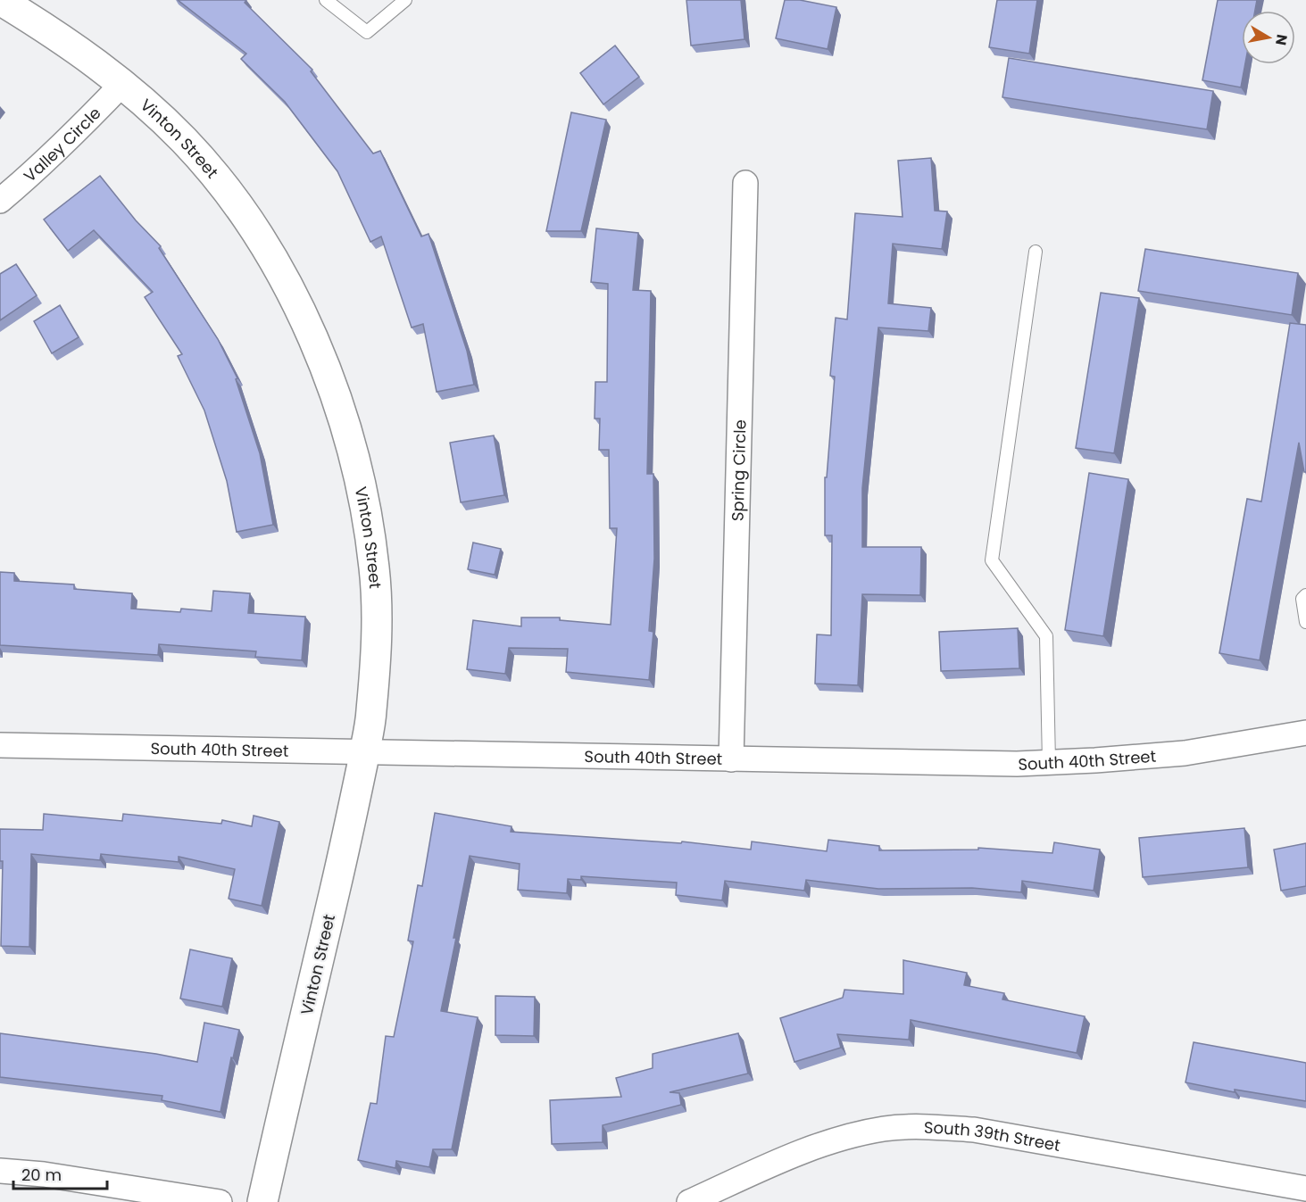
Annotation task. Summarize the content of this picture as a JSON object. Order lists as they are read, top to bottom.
{
  "streets": {
    "street": [
      "Vinton Street",
      "Valley Circle",
      "Spring Circle",
      "South 40th Street",
      "South 39th Street"
    ]
  },
  "crossings": [
    ["Vinton Street", "Valley Circle"],
    ["Vinton Street", "South 40th Street"],
    ["Spring Circle", "South 40th Street"]
  ],
  "scale_bar": "20 m",
  "north": "right"
}
